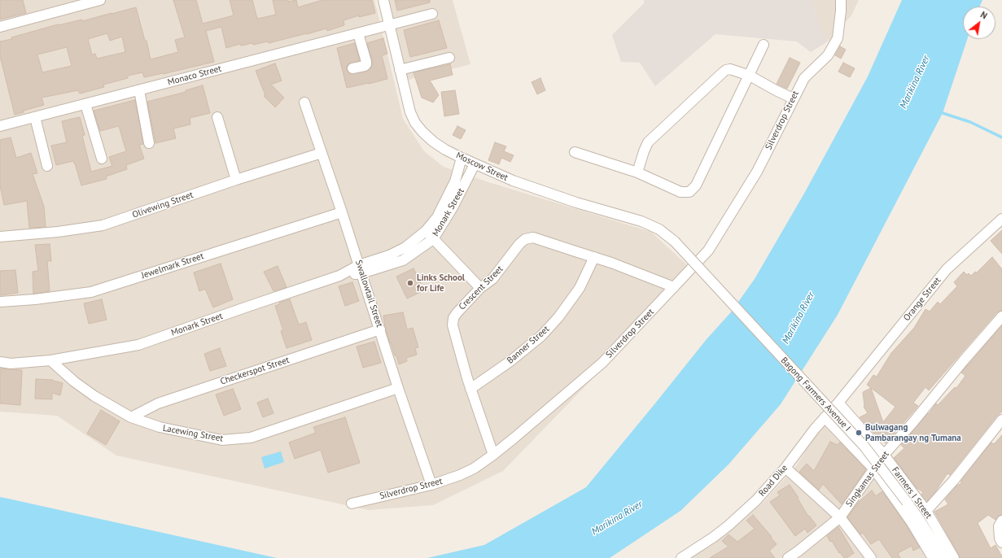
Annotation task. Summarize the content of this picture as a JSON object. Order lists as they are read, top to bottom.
{
  "streets": {
    "street": [
      "Monaco Street",
      "Silverdrop Street",
      "Moscow Street",
      "Olivewing Street",
      "Monark Street",
      "Jewelmark Street",
      "Crescent Street",
      "Swallowtail Street",
      "Orange Street",
      "Banner Street",
      "Checkerspot Street",
      "Bagong Farmers Avenue I",
      "Lacewing Street",
      "Singkamas Street",
      "Road Dike",
      "Farmers I Street"
    ]
  },
  "crossings": [
    ["Monaco Street", "Moscow Street"],
    ["Silverdrop Street", "Crescent Street"],
    ["Silverdrop Street", "Swallowtail Street"],
    ["Moscow Street", "Monark Street"],
    ["Moscow Street", "Bagong Farmers Avenue I"],
    ["Olivewing Street", "Swallowtail Street"],
    ["Monark Street", "Swallowtail Street"],
    ["Monark Street", "Lacewing Street"],
    ["Jewelmark Street", "Swallowtail Street"],
    ["Crescent Street", "Banner Street"],
    ["Swallowtail Street", "Checkerspot Street"],
    ["Swallowtail Street", "Lacewing Street"],
    ["Orange Street", "Road Dike"],
    ["Checkerspot Street", "Lacewing Street"],
    ["Singkamas Street", "Farmers I Street"],
    ["Road Dike", "Farmers I Street"]
  ],
  "water": ["Marikina River"],
  "places": ["Links School for Life", "Bulwagang Pambarangay ng Tumana"],
  "north": "top right"
}
